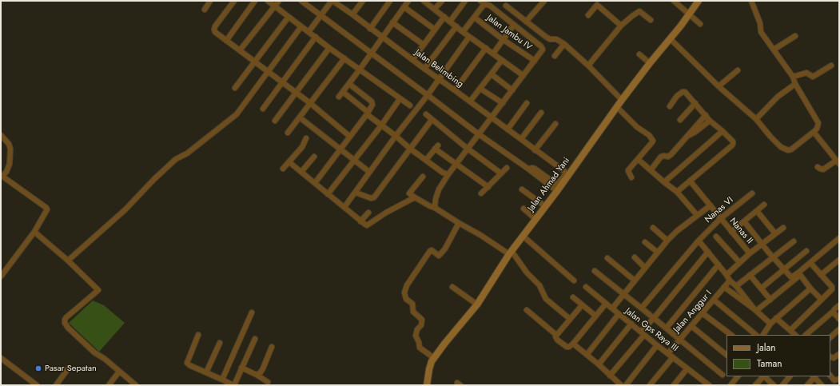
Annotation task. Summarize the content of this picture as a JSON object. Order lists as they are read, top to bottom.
{
  "streets": {
    "street": [
      "Jalan Jambu IV",
      "Jalan Belimbing",
      "Jalan Ahmad Yani",
      "Nanas VI",
      "Nanas II",
      "Jalan Anggur I",
      "Jalan Gps Raya III"
    ]
  },
  "crossings": [
    ["Jalan Belimbing", "Jalan Ahmad Yani"],
    ["Nanas VI", "Nanas II"],
    ["Jalan Anggur I", "Jalan Gps Raya III"]
  ],
  "places": ["Pasar Sepatan"],
  "legend": ["Jalan", "Taman"]
}
